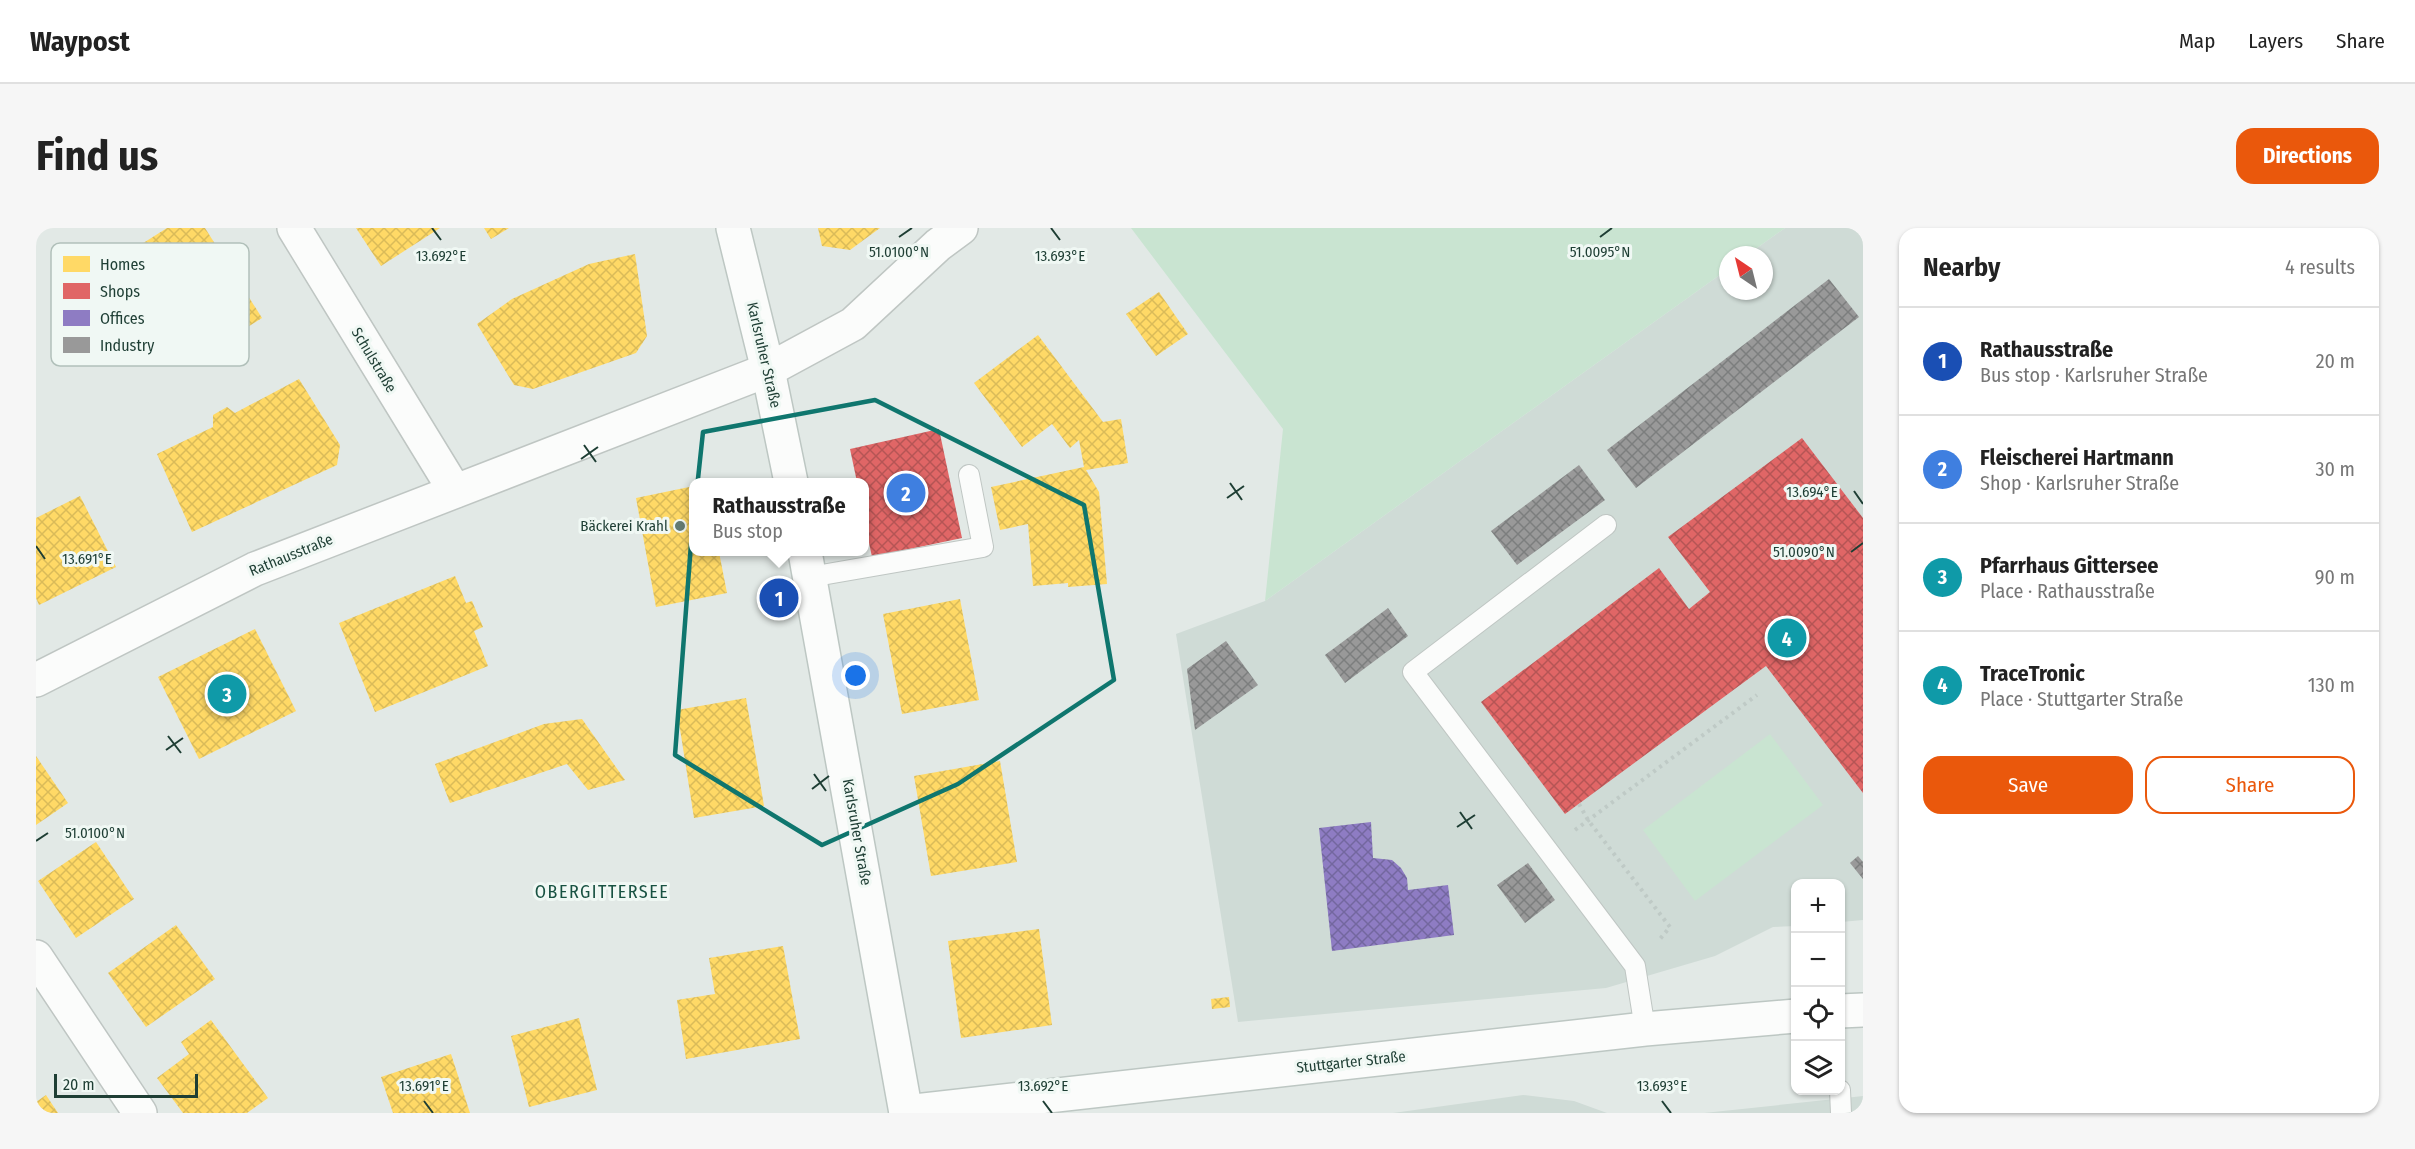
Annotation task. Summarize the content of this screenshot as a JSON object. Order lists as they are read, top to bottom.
{
  "streets": {
    "street": [
      "Karlsruher Straße",
      "Schulstraße",
      "Rathausstraße",
      "Stuttgarter Straße"
    ]
  },
  "crossings": [
    ["Karlsruher Straße", "Rathausstraße"],
    ["Karlsruher Straße", "Stuttgarter Straße"],
    ["Schulstraße", "Rathausstraße"]
  ],
  "districts": ["OBERGITTERSEE"],
  "places": ["Bäckerei Krahl"],
  "legend": [
    "Homes",
    "Shops",
    "Offices",
    "Industry"
  ],
  "scale_bar": "20 m",
  "north": "top left",
  "page": {
    "header": "Waypost",
    "nav": ["Map", "Layers", "Share"],
    "buttons": [
      "Directions",
      ["Save", "Share"]
    ],
    "title": "Find us",
    "heading": ["Nearby", "4 results"],
    "list": [
      {
        "mark": "1",
        "name": "Rathausstraße",
        "note": "Bus stop · Karlsruher Straße",
        "value": "20 m"
      },
      {
        "mark": "2",
        "name": "Fleischerei Hartmann",
        "note": "Shop · Karlsruher Straße",
        "value": "30 m"
      },
      {
        "mark": "3",
        "name": "Pfarrhaus Gittersee",
        "note": "Place · Rathausstraße",
        "value": "90 m"
      },
      {
        "mark": "4",
        "name": "TraceTronic",
        "note": "Place · Stuttgarter Straße",
        "value": "130 m"
      }
    ],
    "pins": [
      "2",
      "1",
      "4",
      "3"
    ],
    "popup": ["Rathausstraße", "Bus stop"],
    "map_buttons": ["+", "−"],
    "scale": "20 m"
  },
  "coordinates": [
    "51.0100°N",
    "51.0095°N",
    "13.692°E",
    "13.693°E",
    "13.694°E",
    "51.0090°N",
    "13.691°E"
  ]
}
